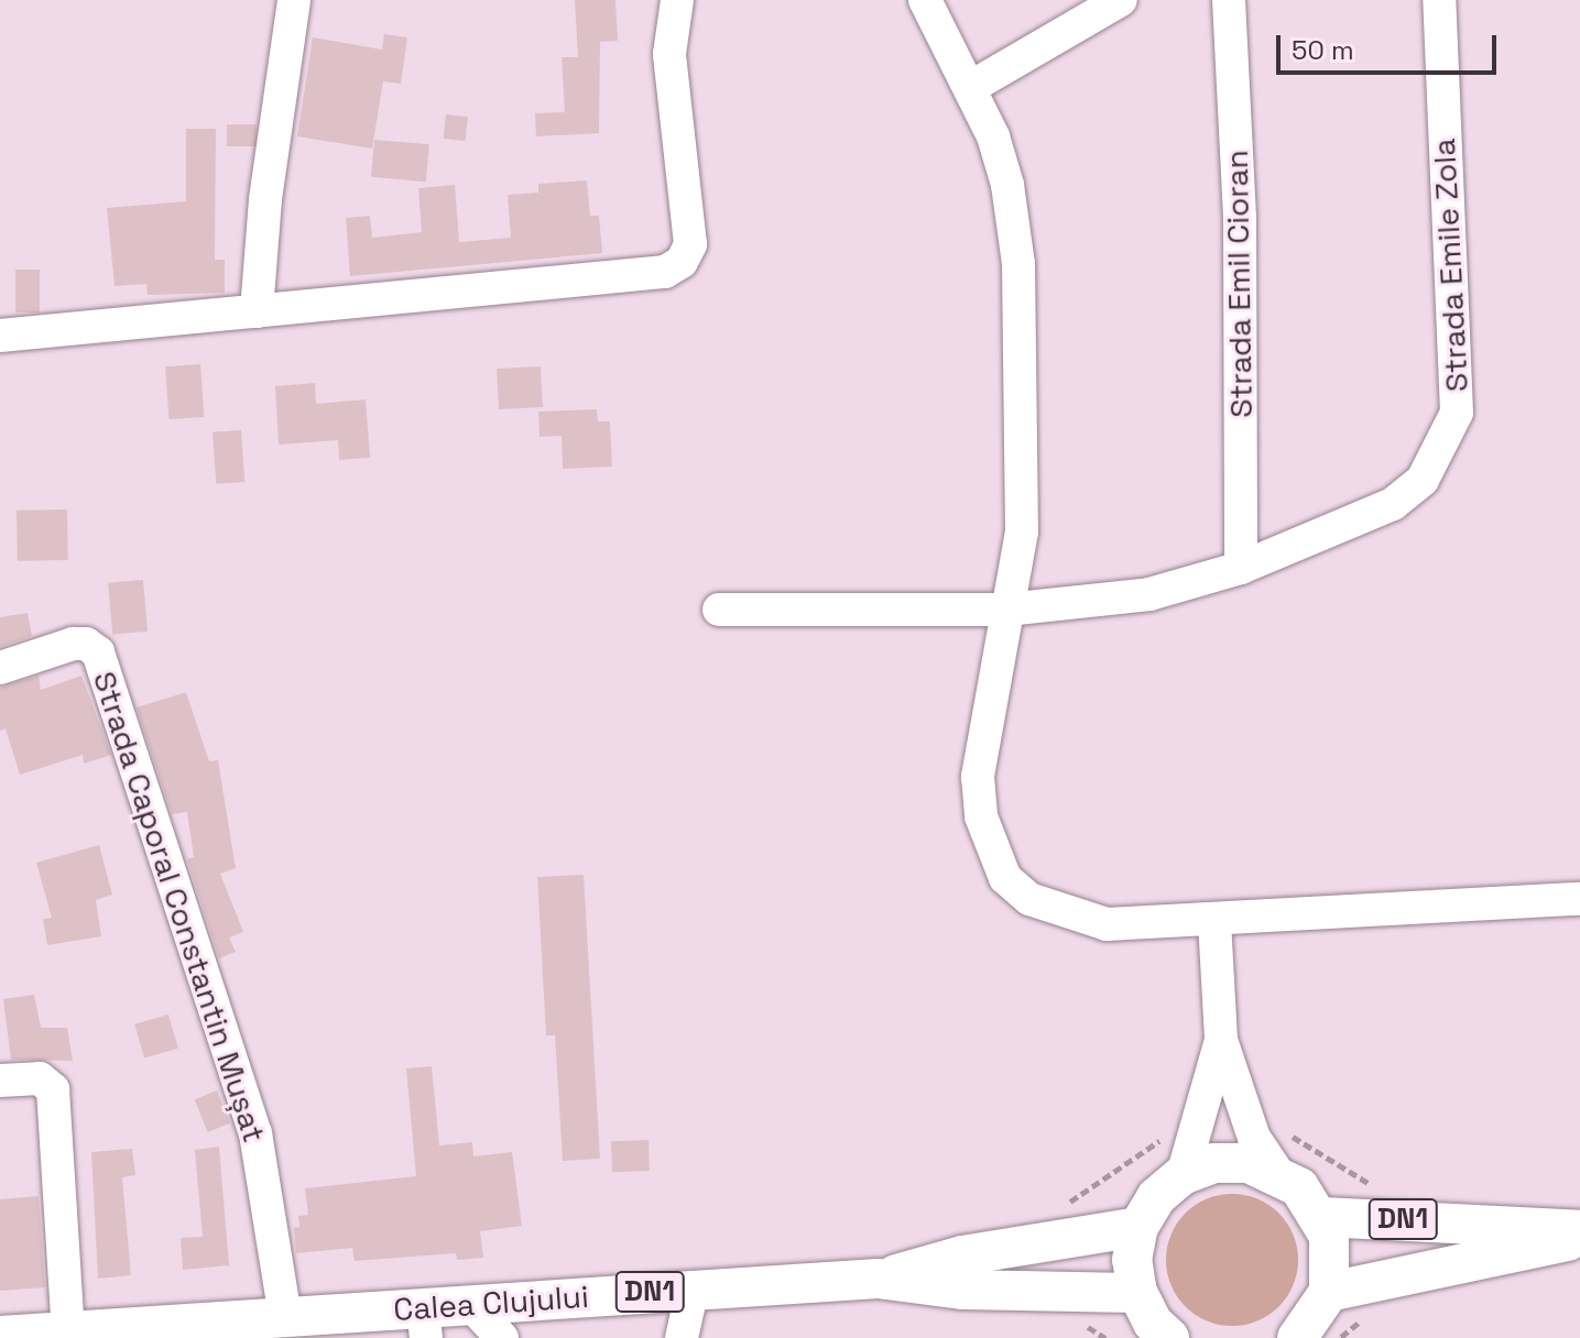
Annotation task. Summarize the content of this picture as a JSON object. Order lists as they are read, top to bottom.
{
  "streets": {
    "main road": ["DN1", "Calea Clujului"],
    "street": ["Strada Emile Zola", "Strada Emil Cioran", "Strada Caporal Constantin Mușat"]
  },
  "crossings": [
    ["Strada Emile Zola", "Strada Emil Cioran"],
    ["Strada Caporal Constantin Mușat", "Calea Clujului"]
  ],
  "scale_bar": "50 m"
}
